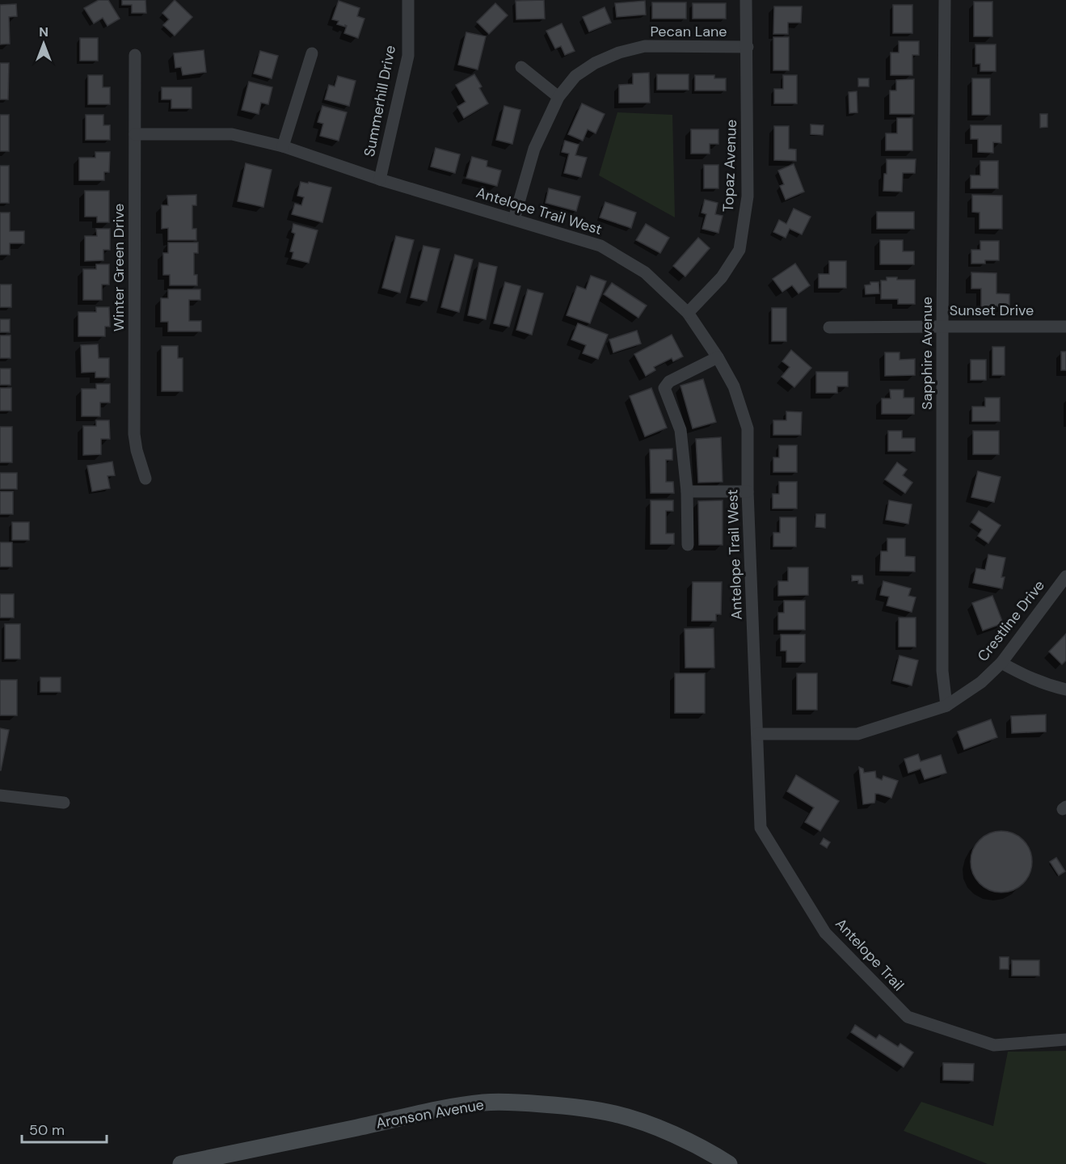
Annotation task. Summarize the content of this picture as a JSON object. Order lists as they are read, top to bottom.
{
  "streets": {
    "main road": ["Aronson Avenue"],
    "street": [
      "Pecan Lane",
      "Summerhill Drive",
      "Topaz Avenue",
      "Antelope Trail West",
      "Winter Green Drive",
      "Sunset Drive",
      "Sapphire Avenue",
      "Crestline Drive",
      "Antelope Trail"
    ]
  },
  "crossings": [
    ["Pecan Lane", "Topaz Avenue"],
    ["Pecan Lane", "Antelope Trail West"],
    ["Summerhill Drive", "Antelope Trail West"],
    ["Topaz Avenue", "Antelope Trail West"],
    ["Antelope Trail West", "Winter Green Drive"],
    ["Antelope Trail West", "Crestline Drive"],
    ["Antelope Trail West", "Antelope Trail"],
    ["Sunset Drive", "Sapphire Avenue"],
    ["Sapphire Avenue", "Crestline Drive"],
    ["Crestline Drive", "Antelope Trail"]
  ],
  "scale_bar": "50 m",
  "north": "top"
}
